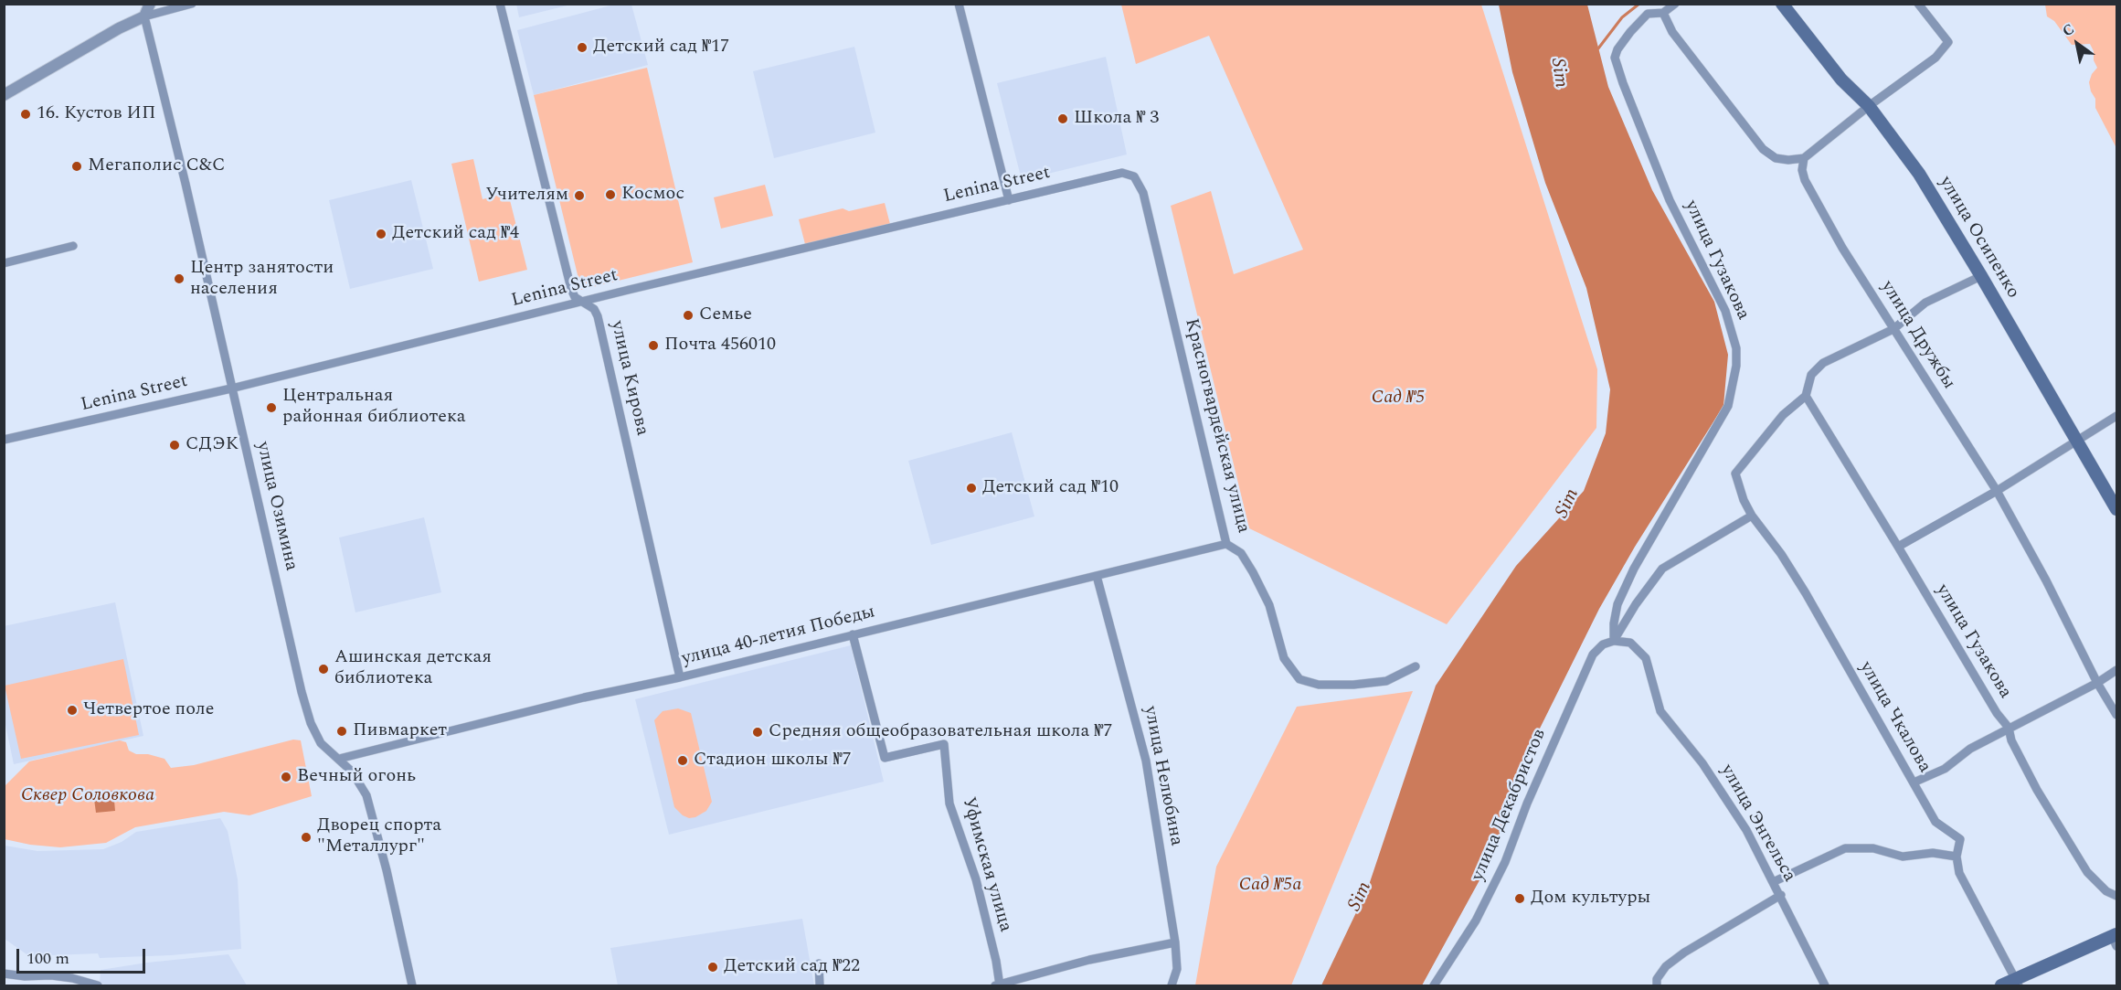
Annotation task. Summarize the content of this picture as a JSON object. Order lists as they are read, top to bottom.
{
  "streets": {
    "main road": ["улица Осипенко"],
    "street": [
      "Lenina Street",
      "улица Гузакова",
      "улица Дружбы",
      "улица Кирова",
      "Красногвардейская улица",
      "улица Озимина",
      "улица 40-летия Победы",
      "улица Чкалова",
      "улица Нелюбина",
      "улица Декабристов",
      "улица Энгельса",
      "Уфимская улица"
    ]
  },
  "crossings": [
    ["Lenina Street", "улица Кирова"],
    ["Lenina Street", "Красногвардейская улица"],
    ["Lenina Street", "улица Озимина"],
    ["улица Гузакова", "улица Чкалова"],
    ["улица Гузакова", "улица Декабристов"],
    ["улица Гузакова", "улица Энгельса"],
    ["улица Кирова", "улица 40-летия Победы"],
    ["Красногвардейская улица", "улица 40-летия Победы"],
    ["улица Озимина", "улица 40-летия Победы"],
    ["улица 40-летия Победы", "улица Нелюбина"],
    ["улица 40-летия Победы", "Уфимская улица"],
    ["улица Декабристов", "улица Энгельса"]
  ],
  "water": ["Sim"],
  "parks": ["Сад №5", "Сквер Соловкова", "Сад №5а"],
  "places": [
    "Детский сад №17",
    "16. Кустов ИП",
    "Школа № 3",
    "Мегаполис C&C",
    "Космос",
    "Учителям",
    "Детский сад №4",
    "Центр занятости населения",
    "Семье",
    "Почта 456010",
    "Центральная районная библиотека",
    "СДЭК",
    "Детский сад №10",
    "Ашинская детская библиотека",
    "Четвертое поле",
    "Пивмаркет",
    "Средняя общеобразовательная школа №7",
    "Стадион школы №7",
    "Вечный огонь",
    "Дворец спорта \"Металлург\"",
    "Дом культуры",
    "Детский сад №22"
  ],
  "scale_bar": "100 m",
  "north": "top left"
}
